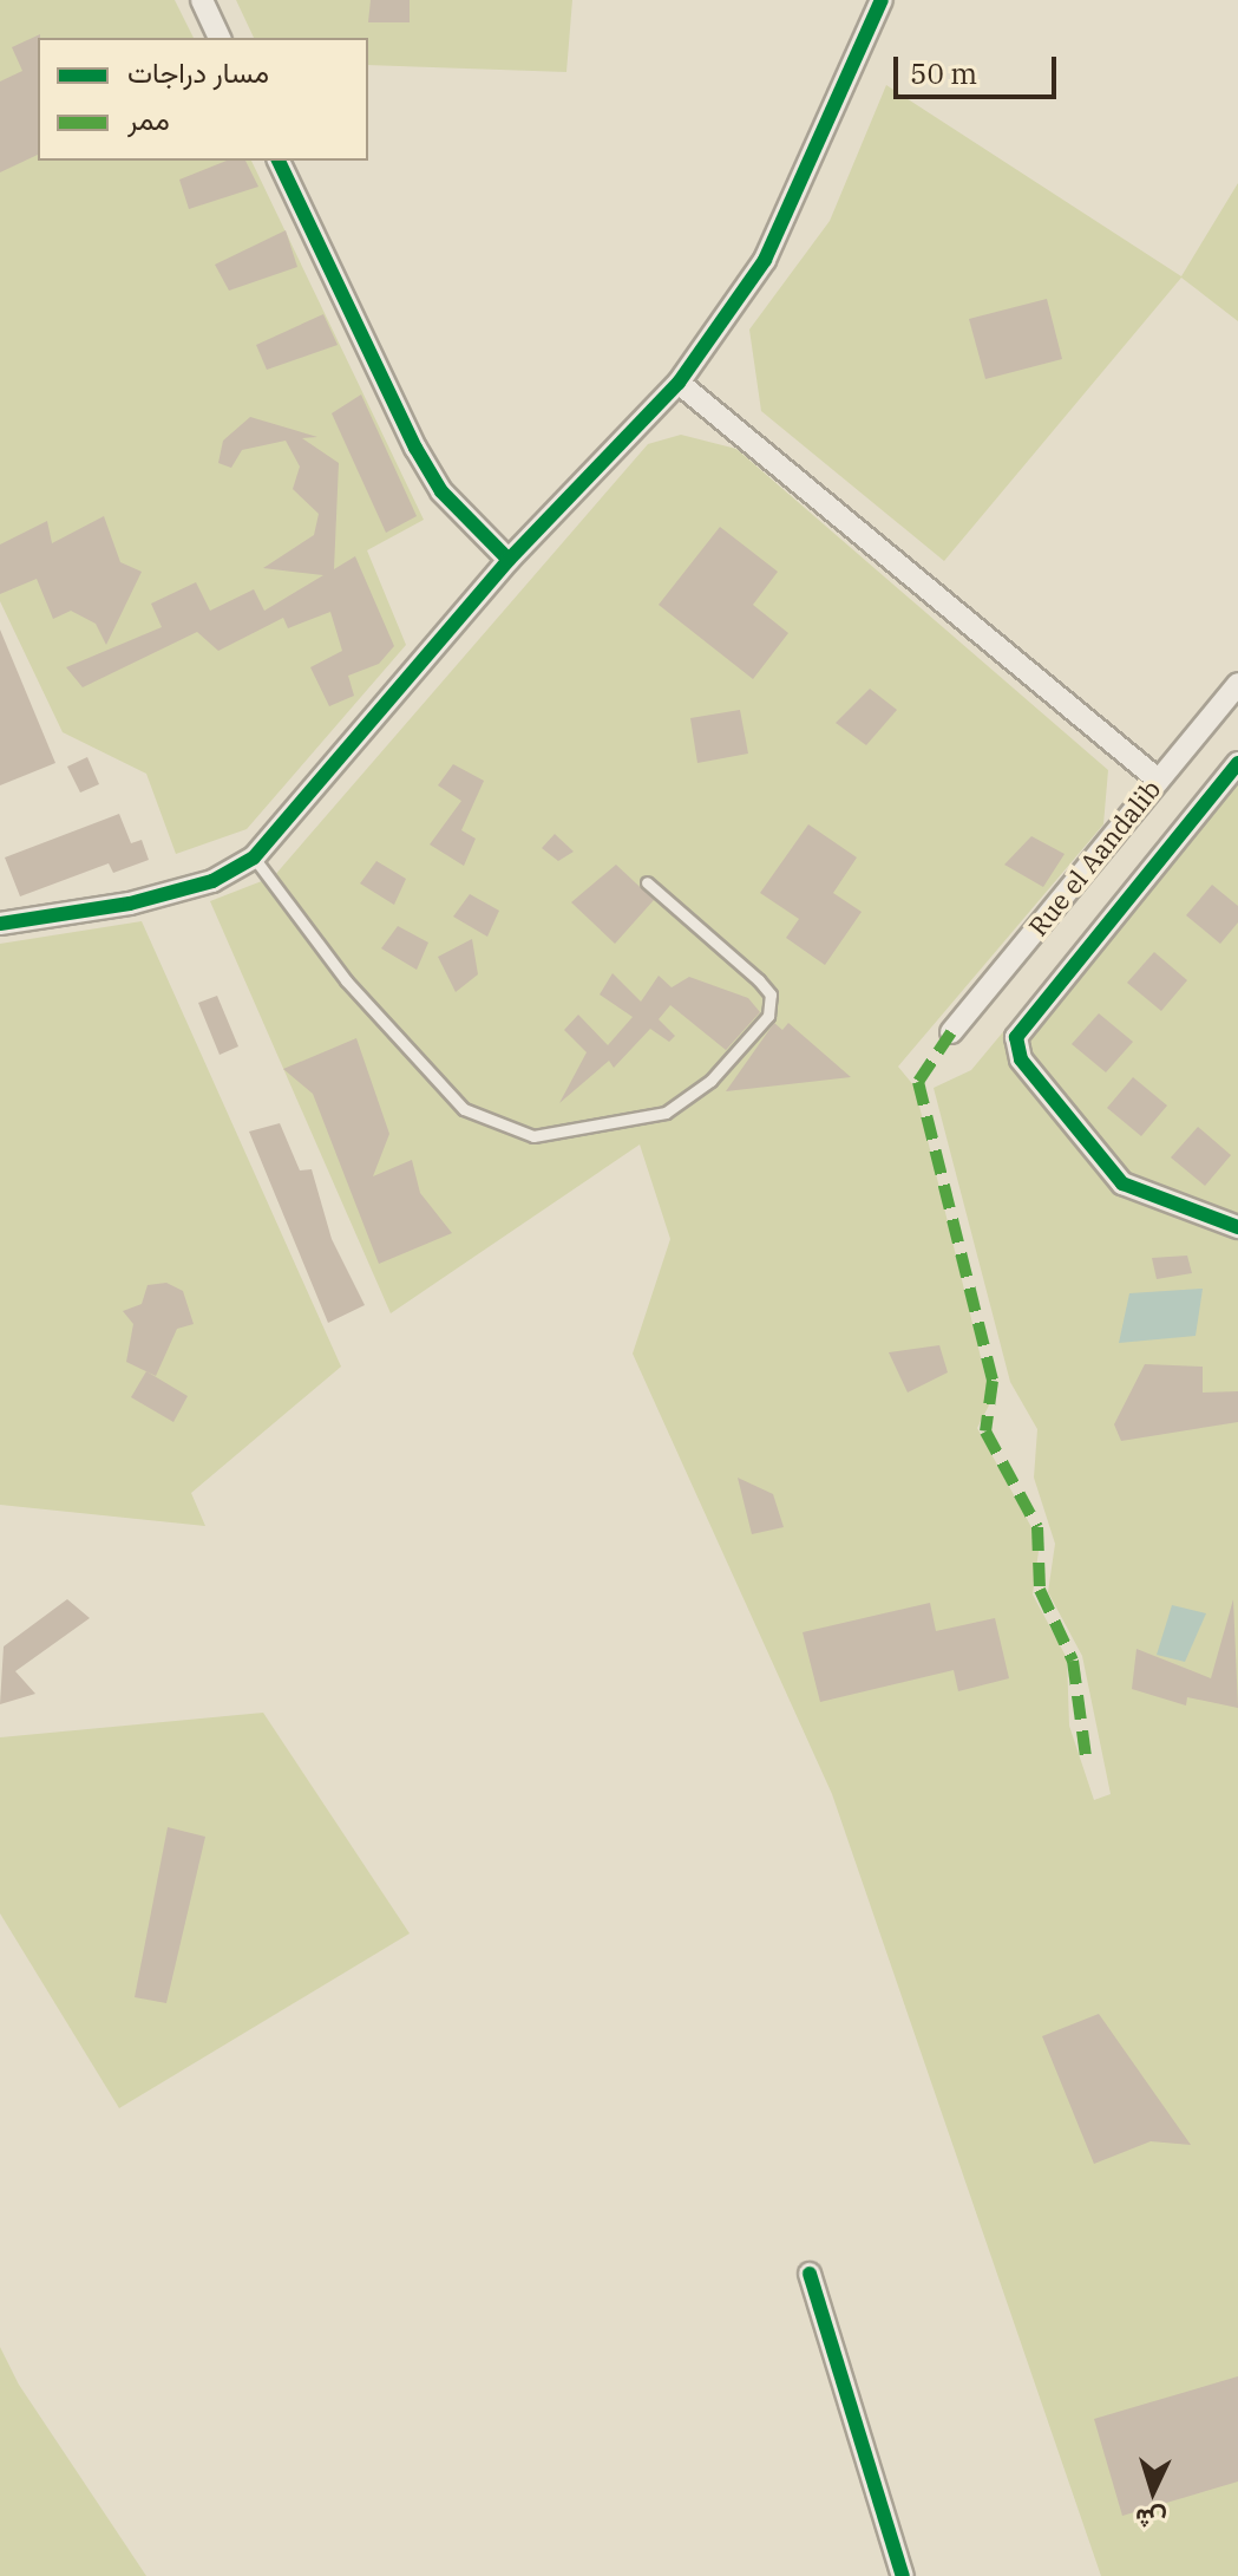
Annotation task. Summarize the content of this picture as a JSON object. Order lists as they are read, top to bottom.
{
  "streets": {
    "street": ["Rue el Aandalib"]
  },
  "legend": ["مسار دراجات", "ممر"],
  "scale_bar": "50 m",
  "north": "bottom"
}
